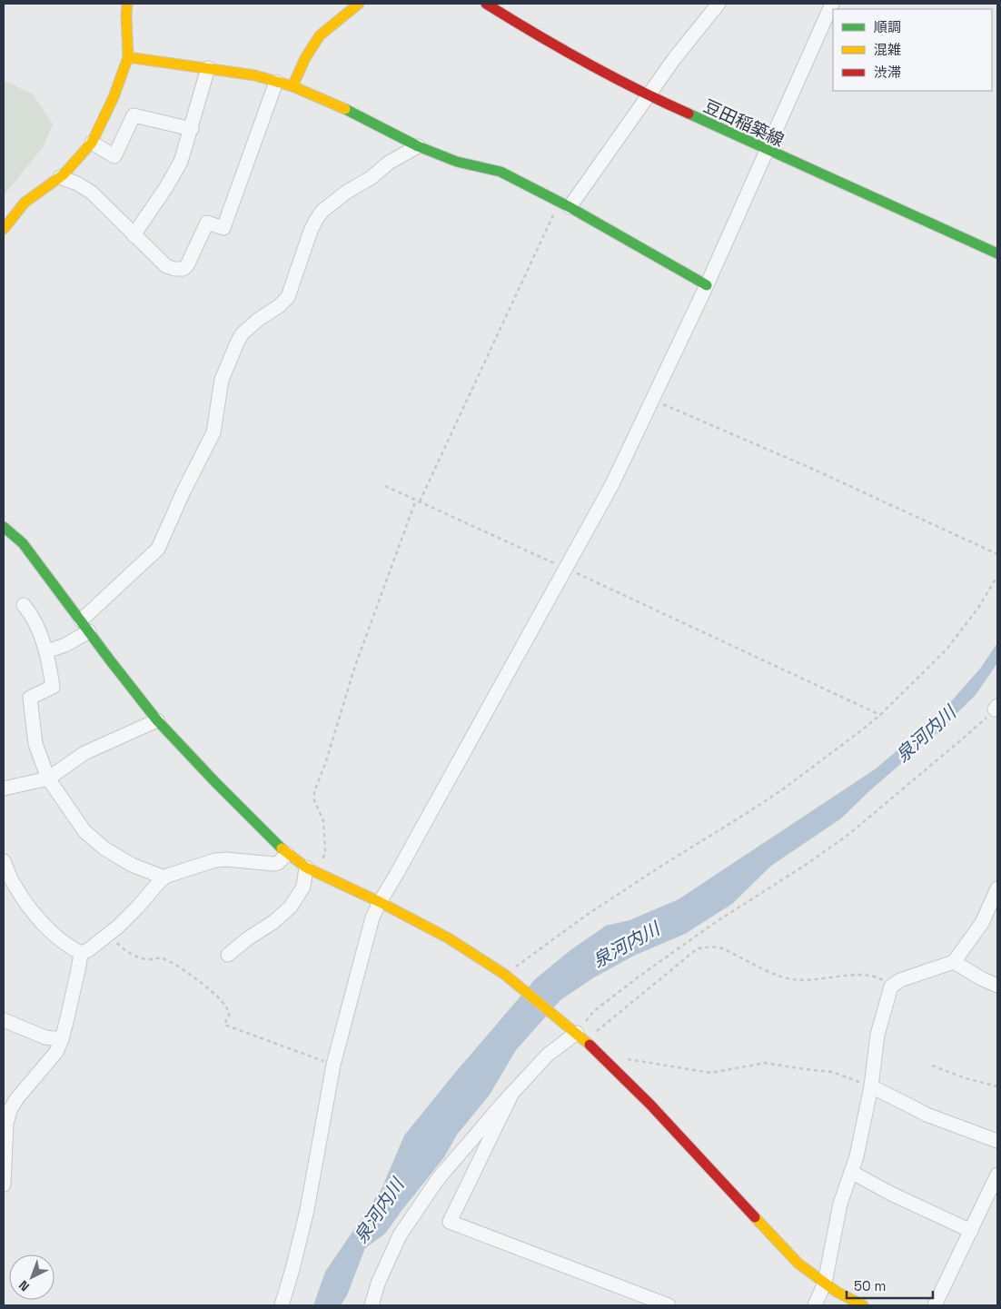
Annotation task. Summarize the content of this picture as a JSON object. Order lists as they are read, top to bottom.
{
  "streets": {
    "street": ["豆田稲築線"]
  },
  "water": ["泉河内川"],
  "legend": ["順調", "混雑", "渋滞"],
  "scale_bar": "50 m",
  "north": "bottom left"
}
